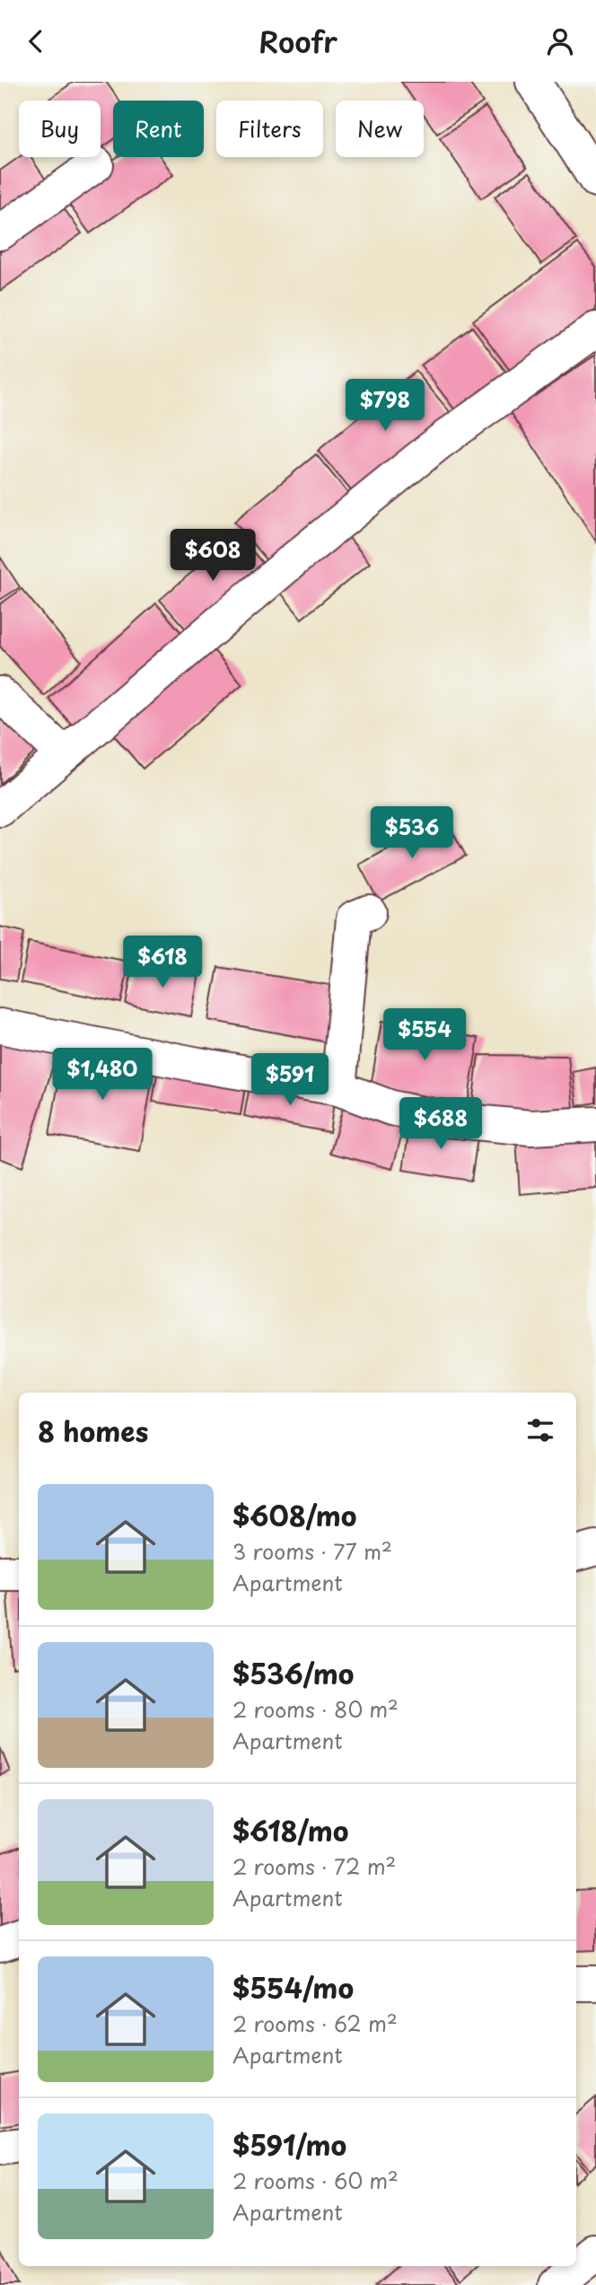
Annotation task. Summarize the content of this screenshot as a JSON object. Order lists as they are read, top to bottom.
{
  "page": {
    "header": "Roofr",
    "chip": [
      "Buy",
      "Rent",
      "Filters",
      "New"
    ],
    "price": [
      "$798",
      "$608",
      "$536",
      "$618",
      "$554",
      "$1,480",
      "$591",
      "$688"
    ],
    "heading": "8 homes",
    "list": [
      {
        "name": "$608/mo",
        "note": "3 rooms · 77 m² · Apartment"
      },
      {
        "name": "$536/mo",
        "note": "2 rooms · 80 m² · Apartment"
      },
      {
        "name": "$618/mo",
        "note": "2 rooms · 72 m² · Apartment"
      },
      {
        "name": "$554/mo",
        "note": "2 rooms · 62 m² · Apartment"
      },
      {
        "name": "$591/mo",
        "note": "2 rooms · 60 m² · Apartment"
      }
    ]
  }
}
